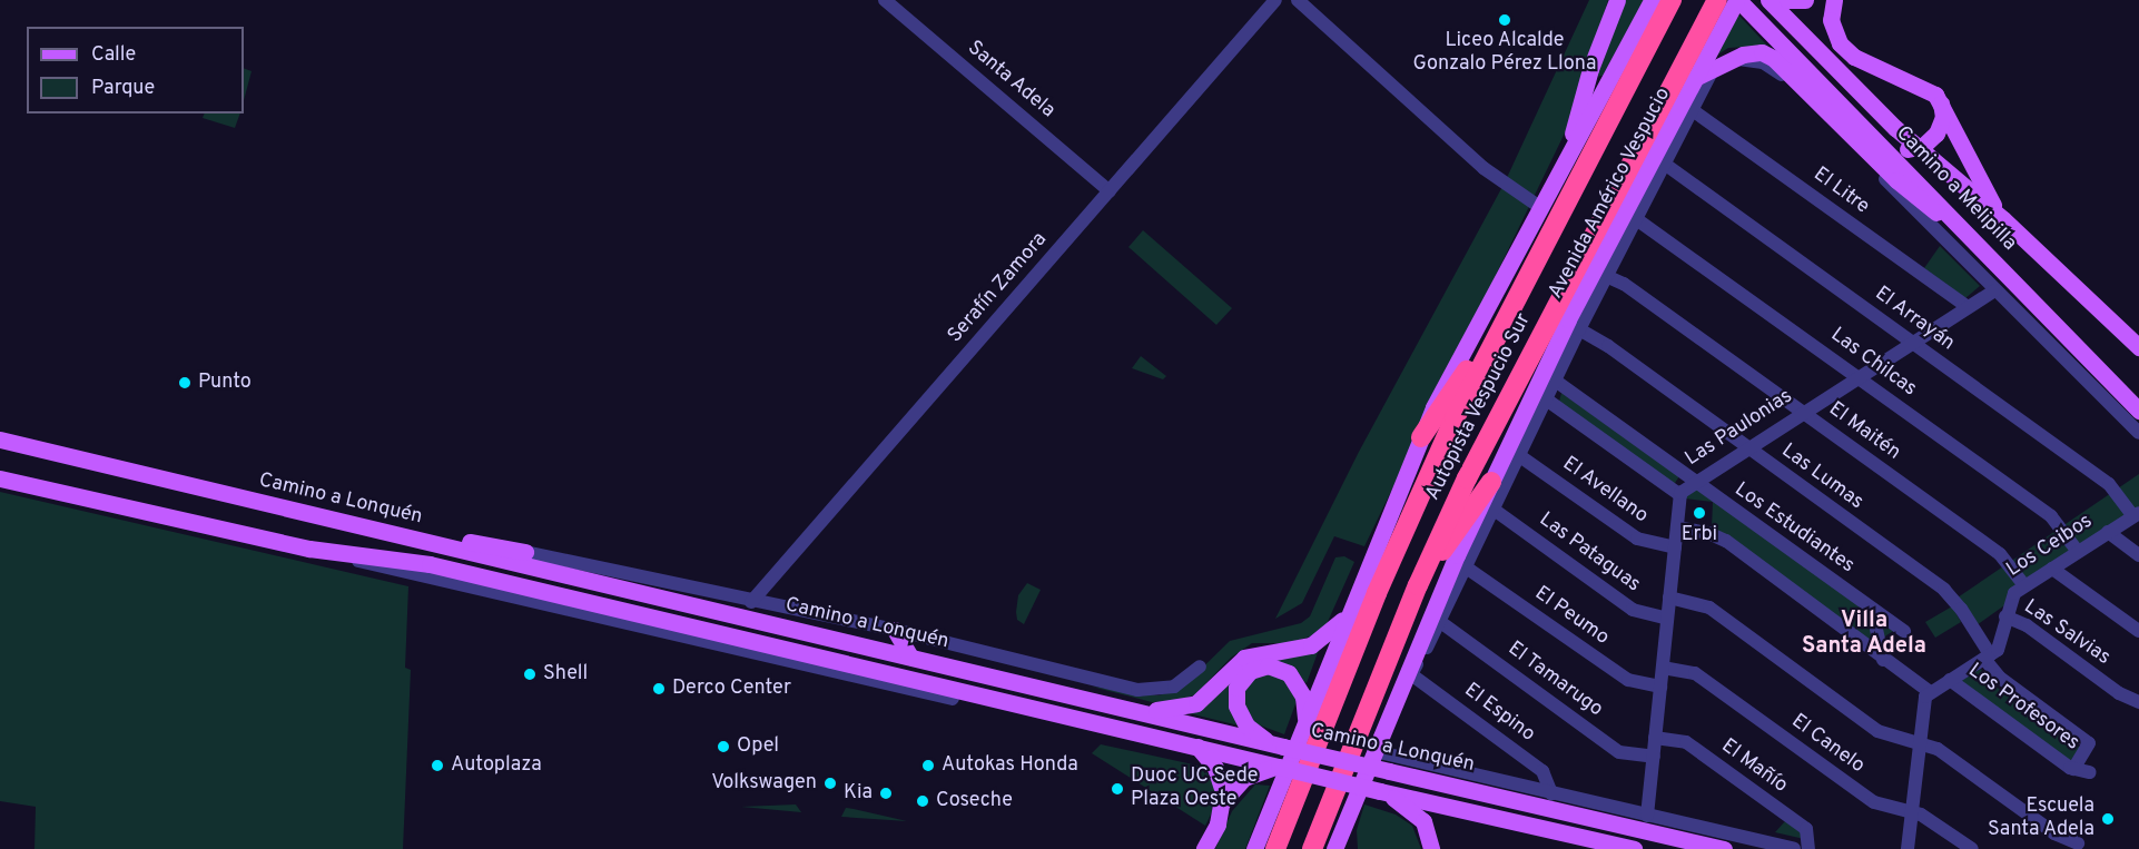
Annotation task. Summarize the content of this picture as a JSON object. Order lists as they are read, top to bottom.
{
  "streets": {
    "highway": ["Autopista Vespucio Sur"],
    "main road": ["Camino a Melipilla", "Avenida Américo Vespucio", "Camino a Lonquén"],
    "street": [
      "Santa Adela",
      "El Litre",
      "Serafín Zamora",
      "El Arrayán",
      "Las Chilcas",
      "Las Paulonias",
      "El Maitén",
      "Las Lumas",
      "El Avellano",
      "Los Estudiantes",
      "Los Ceibos",
      "Las Pataguas",
      "El Peumo",
      "Las Salvias",
      "El Tamarugo",
      "Los Profesores",
      "El Espino",
      "El Canelo",
      "El Mañío"
    ]
  },
  "crossings": [
    ["Santa Adela", "Serafín Zamora"],
    ["Camino a Melipilla", "Avenida Américo Vespucio"],
    ["El Litre", "Avenida Américo Vespucio"],
    ["El Litre", "Las Paulonias"],
    ["Avenida Américo Vespucio", "El Arrayán"],
    ["Avenida Américo Vespucio", "Las Chilcas"],
    ["Avenida Américo Vespucio", "El Maitén"],
    ["Avenida Américo Vespucio", "Las Lumas"],
    ["Avenida Américo Vespucio", "El Avellano"],
    ["Avenida Américo Vespucio", "Camino a Lonquén"],
    ["Avenida Américo Vespucio", "Los Estudiantes"],
    ["Avenida Américo Vespucio", "Las Pataguas"],
    ["Avenida Américo Vespucio", "El Peumo"],
    ["Avenida Américo Vespucio", "El Tamarugo"],
    ["Avenida Américo Vespucio", "El Espino"],
    ["Serafín Zamora", "Camino a Lonquén"],
    ["El Arrayán", "Las Paulonias"],
    ["El Arrayán", "Los Ceibos"],
    ["Las Chilcas", "Las Paulonias"],
    ["Las Chilcas", "Los Ceibos"],
    ["Las Paulonias", "El Maitén"],
    ["Las Paulonias", "Las Lumas"],
    ["Las Paulonias", "El Avellano"],
    ["Las Paulonias", "Camino a Lonquén"],
    ["Las Paulonias", "Los Estudiantes"],
    ["Las Paulonias", "Las Pataguas"],
    ["Las Paulonias", "El Peumo"],
    ["Las Paulonias", "El Tamarugo"],
    ["Las Paulonias", "El Canelo"],
    ["Las Paulonias", "El Mañío"],
    ["El Maitén", "Los Ceibos"],
    ["Las Lumas", "Los Ceibos"],
    ["Las Lumas", "Los Profesores"],
    ["Camino a Lonquén", "El Espino"],
    ["Los Ceibos", "Las Salvias"],
    ["Los Ceibos", "Los Profesores"]
  ],
  "districts": ["Villa Santa Adela"],
  "places": [
    "Liceo Alcalde Gonzalo Pérez Llona",
    "Punto",
    "Erbi",
    "Shell",
    "Derco Center",
    "Opel",
    "Autoplaza",
    "Autokas Honda",
    "Volkswagen",
    "Duoc UC Sede Plaza Oeste",
    "Kia",
    "Coseche",
    "Escuela Santa Adela"
  ],
  "legend": ["Calle", "Parque"]
}
